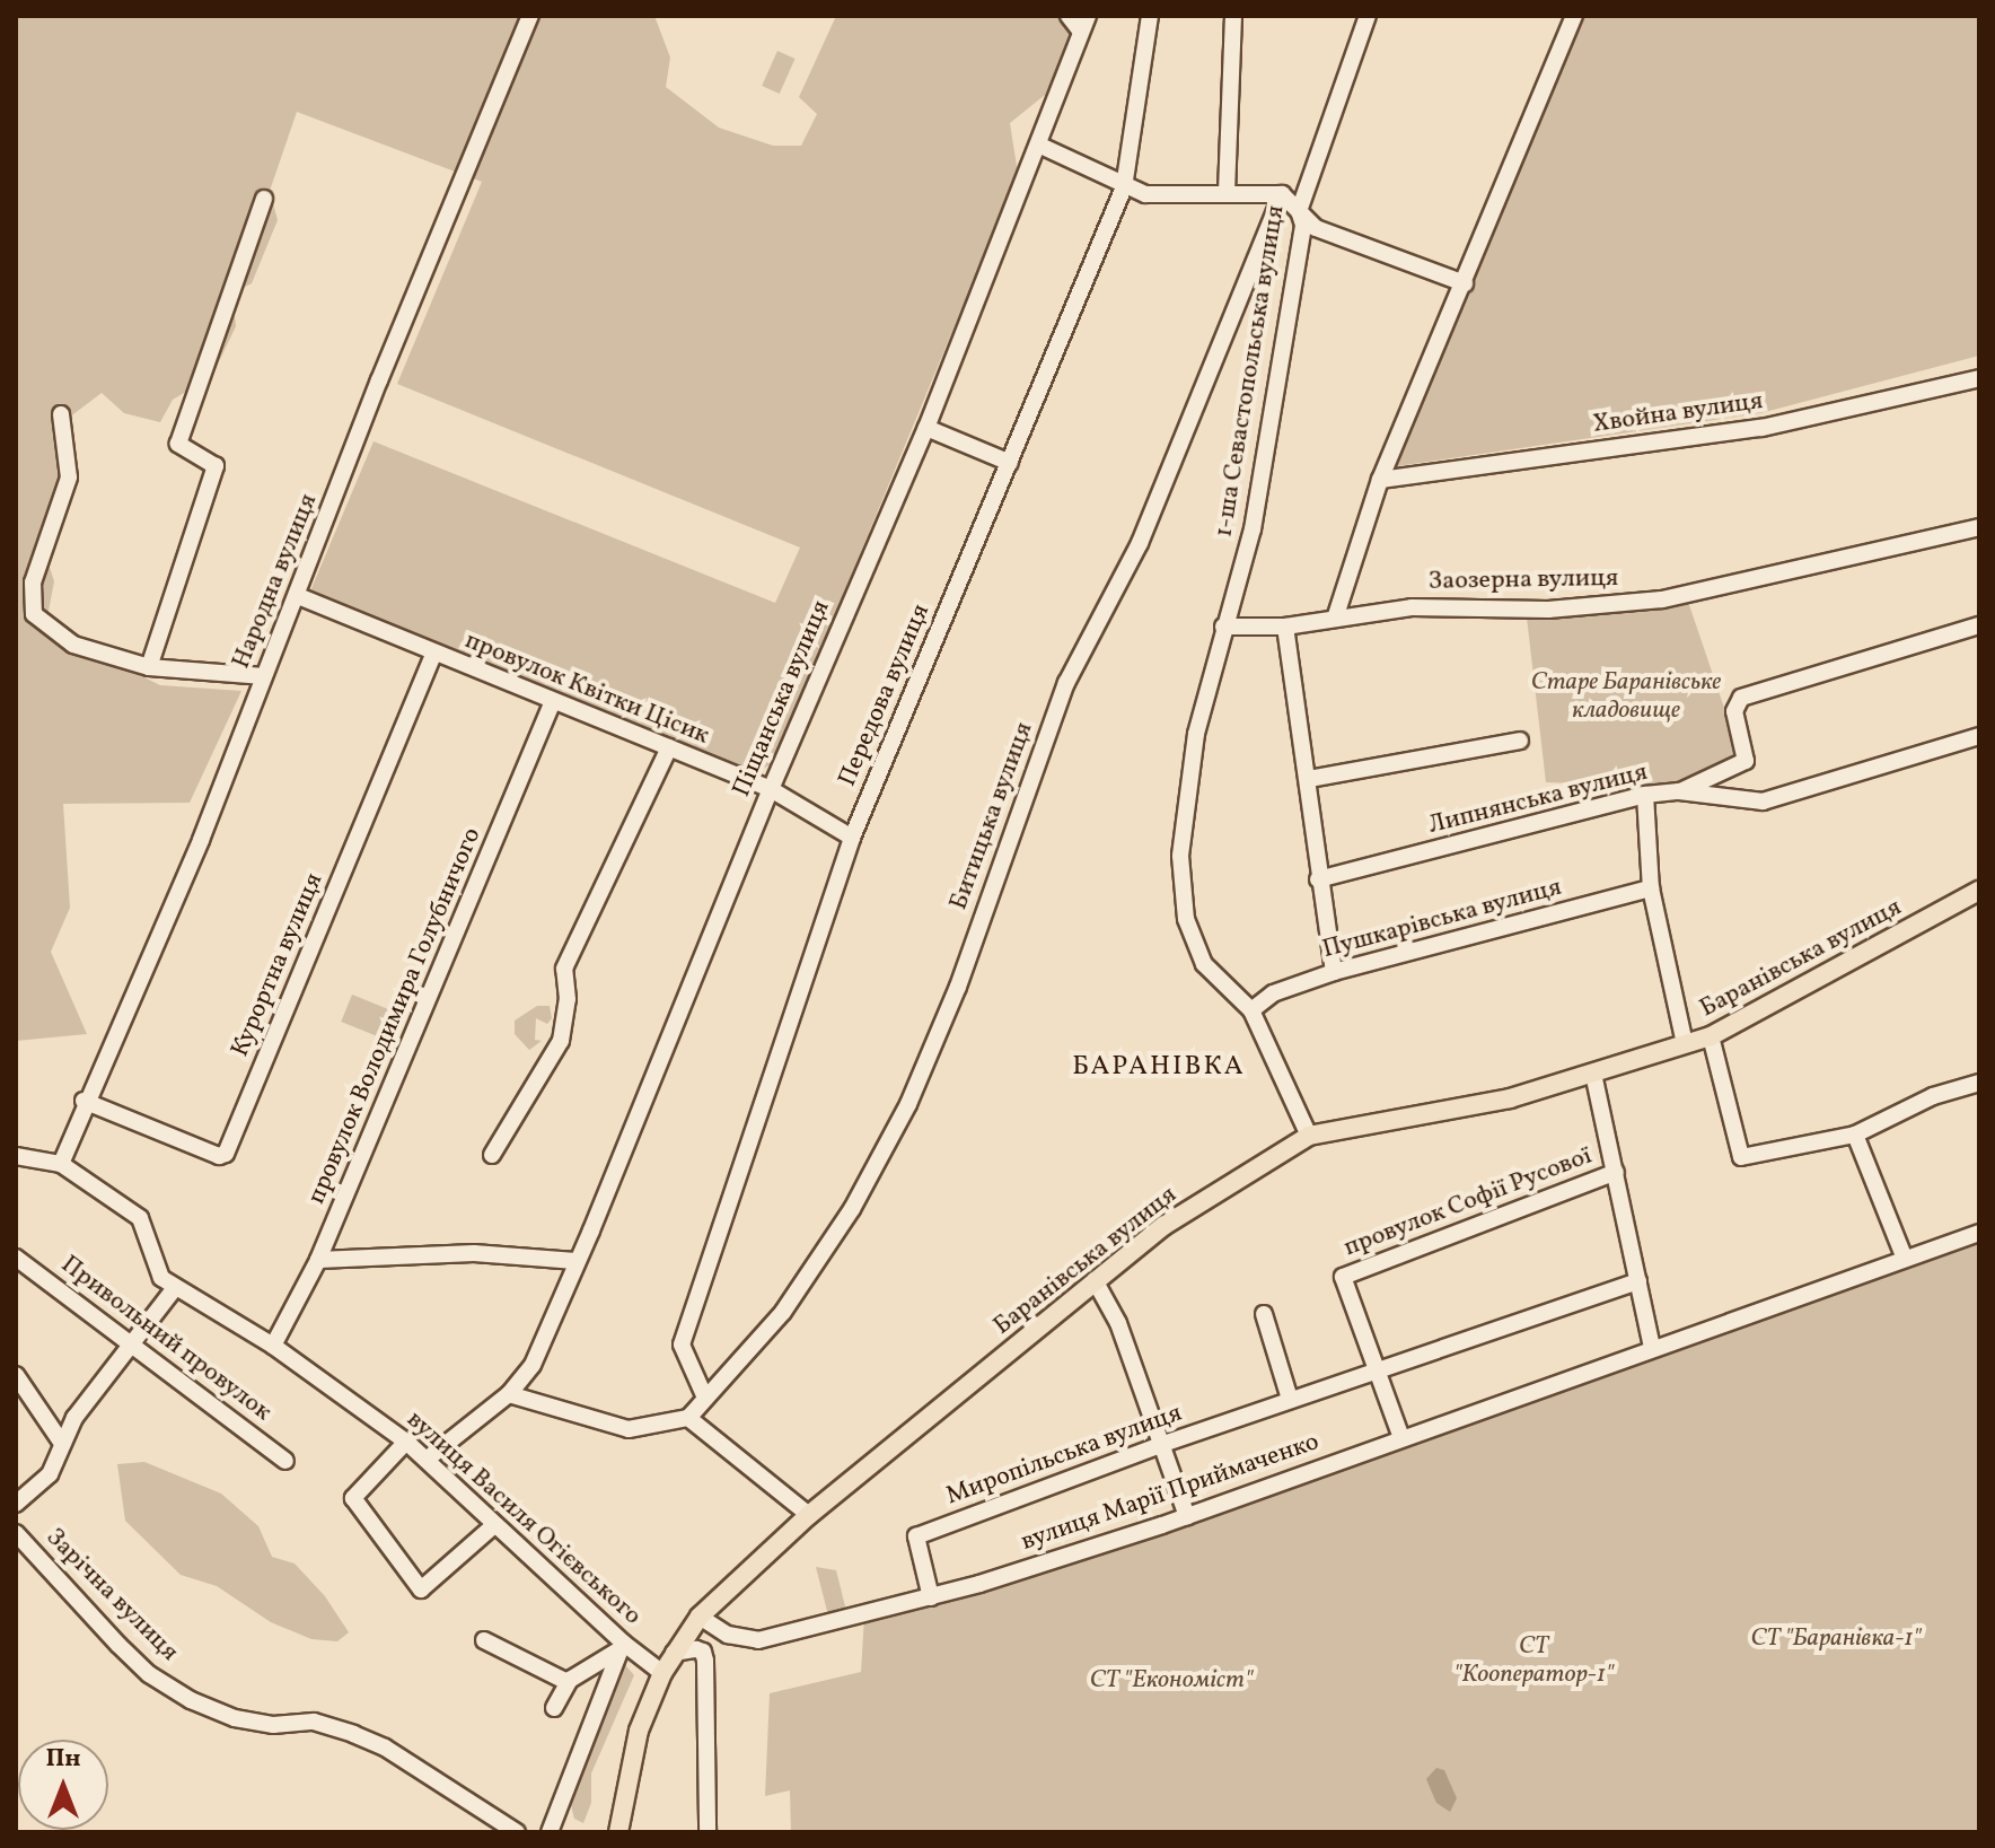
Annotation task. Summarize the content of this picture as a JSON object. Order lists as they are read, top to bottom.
{
  "streets": {
    "main road": ["Баранівська вулиця"],
    "street": [
      "1-ша Севастопольська вулиця",
      "Хвойна вулиця",
      "Заозерна вулиця",
      "Народна вулиця",
      "провулок Квітки Цісик",
      "Передова вулиця",
      "Піщанська вулиця",
      "Липнянська вулиця",
      "Битицька вулиця",
      "Пушкарівська вулиця",
      "Курортна вулиця",
      "провулок Володимира Голубничого",
      "провулок Софії Русової",
      "Привольний провулок",
      "Миропільська вулиця",
      "вулиця Марії Приймаченко",
      "вулиця Василя Огієвського",
      "Зарічна вулиця"
    ]
  },
  "crossings": [
    ["1-ша Севастопольська вулиця", "Заозерна вулиця"],
    ["1-ша Севастопольська вулиця", "Пушкарівська вулиця"],
    ["1-ша Севастопольська вулиця", "Баранівська вулиця"],
    ["Народна вулиця", "провулок Квітки Цісик"],
    ["Народна вулиця", "Курортна вулиця"],
    ["Народна вулиця", "вулиця Василя Огієвського"],
    ["провулок Квітки Цісик", "Передова вулиця"],
    ["провулок Квітки Цісик", "Піщанська вулиця"],
    ["провулок Квітки Цісик", "Курортна вулиця"],
    ["провулок Квітки Цісик", "провулок Володимира Голубничого"],
    ["Передова вулиця", "Битицька вулиця"],
    ["Піщанська вулиця", "вулиця Василя Огієвського"],
    ["Баранівська вулиця", "вулиця Марії Приймаченко"],
    ["Баранівська вулиця", "вулиця Василя Огієвського"],
    ["провулок Володимира Голубничого", "вулиця Василя Огієвського"],
    ["провулок Софії Русової", "Миропільська вулиця"],
    ["провулок Софії Русової", "вулиця Марії Приймаченко"],
    ["Миропільська вулиця", "вулиця Марії Приймаченко"]
  ],
  "districts": ["БАРАНІВКА"],
  "parks": [
    "Старе Баранівське кладовище",
    "СТ \"Баранівка-1\"",
    "СТ \"Кооператор-1\"",
    "СТ \"Економіст\""
  ],
  "north": "top"
}
